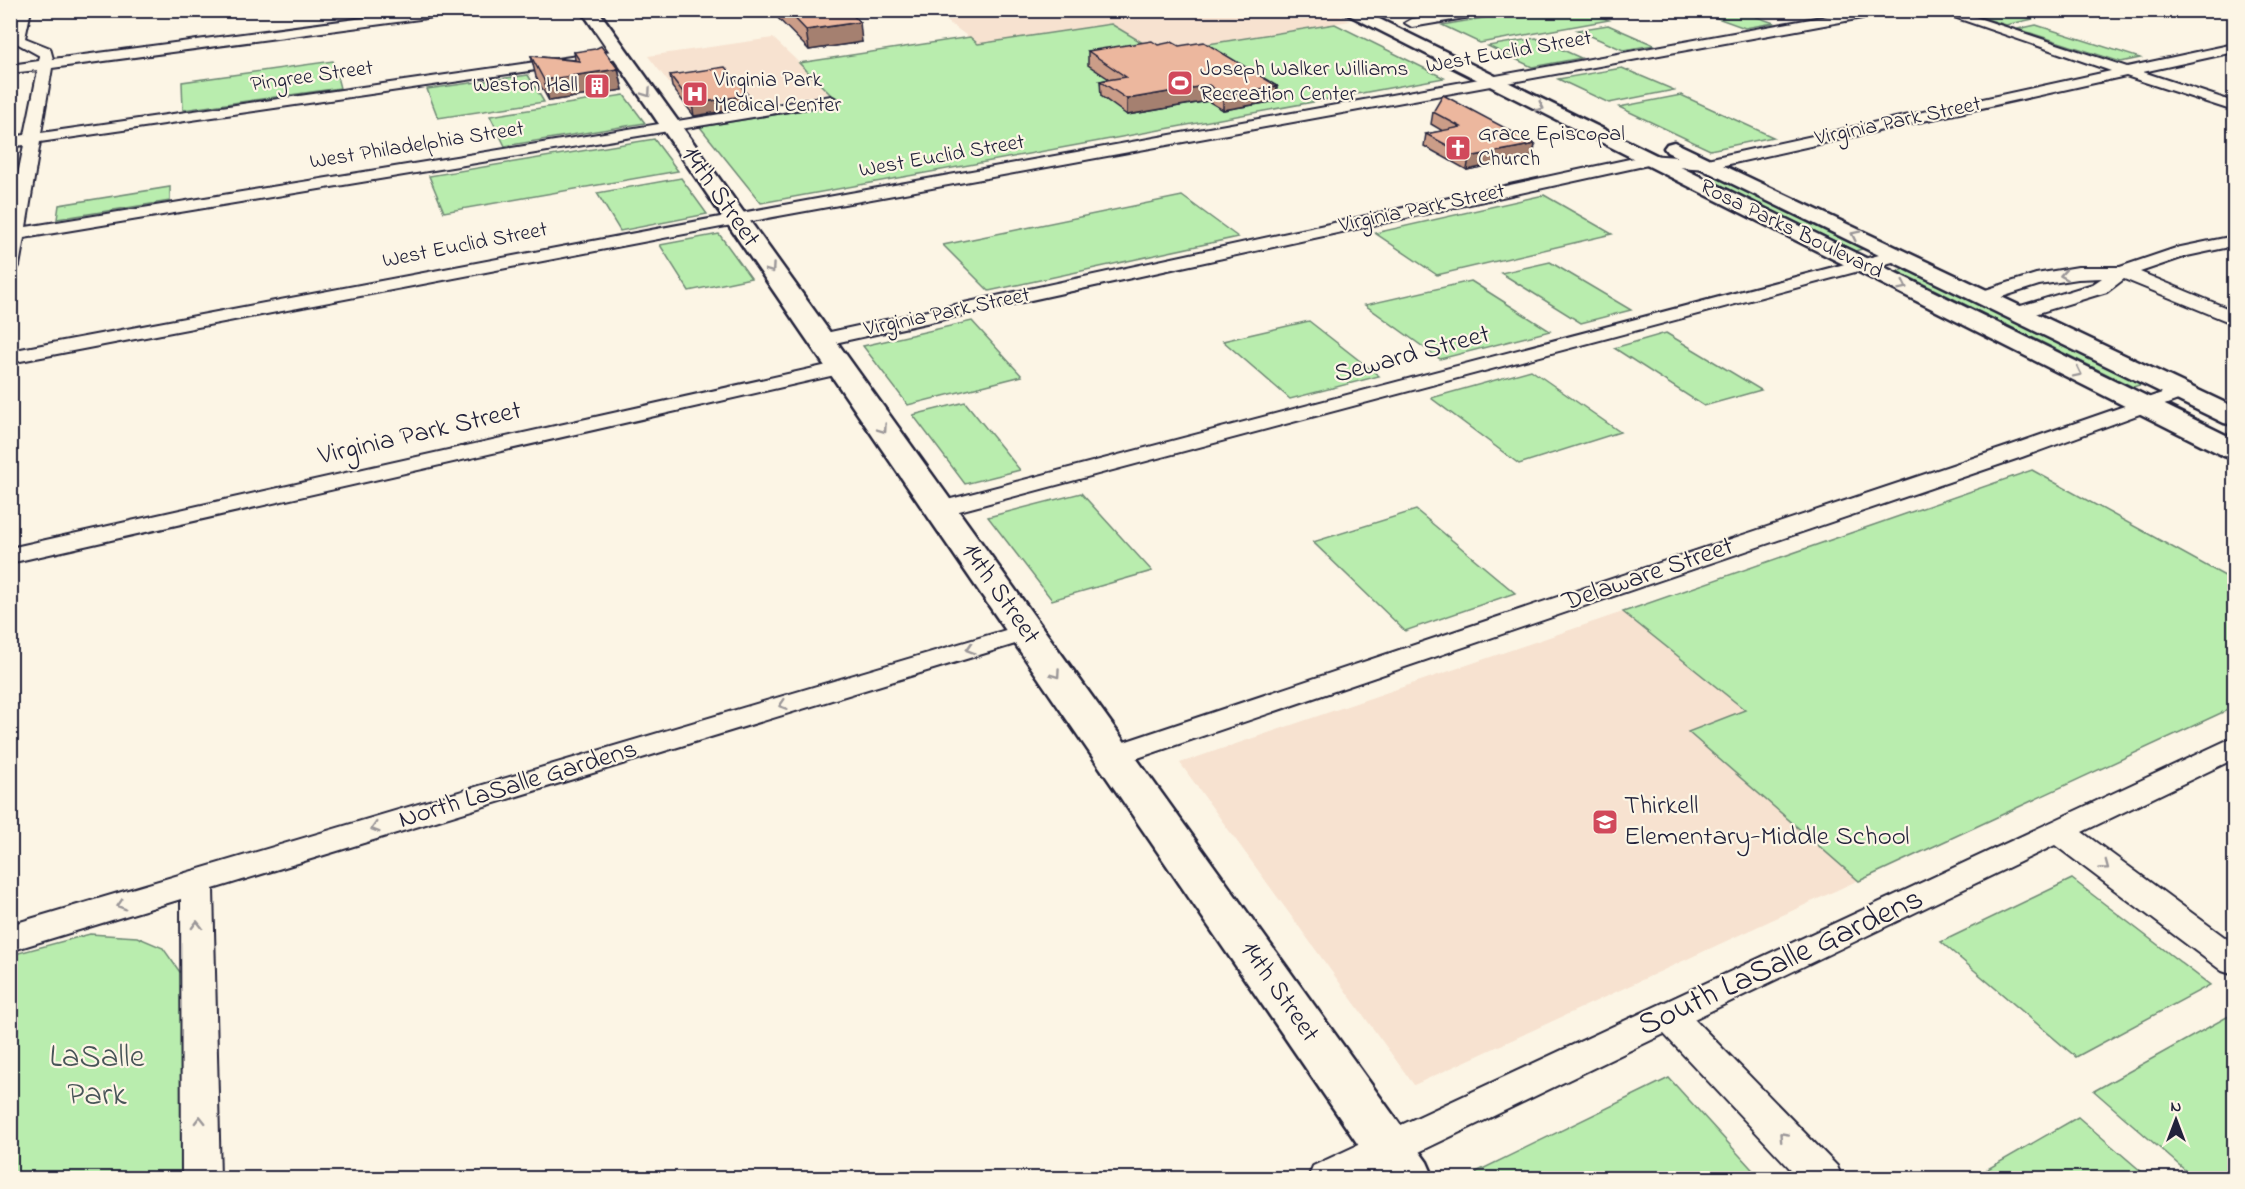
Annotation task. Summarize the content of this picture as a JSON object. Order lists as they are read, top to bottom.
{
  "streets": {
    "street": [
      "West Euclid Street",
      "Pingree Street",
      "Virginia Park Street",
      "West Philadelphia Street",
      "14th Street",
      "Rosa Parks Boulevard",
      "Seward Street",
      "Delaware Street",
      "North LaSalle Gardens",
      "South LaSalle Gardens"
    ]
  },
  "crossings": [
    ["West Euclid Street", "14th Street"],
    ["West Euclid Street", "Rosa Parks Boulevard"],
    ["Pingree Street", "14th Street"],
    ["Virginia Park Street", "14th Street"],
    ["Virginia Park Street", "Rosa Parks Boulevard"],
    ["West Philadelphia Street", "14th Street"],
    ["14th Street", "Seward Street"],
    ["14th Street", "Delaware Street"],
    ["14th Street", "North LaSalle Gardens"],
    ["14th Street", "South LaSalle Gardens"],
    ["Rosa Parks Boulevard", "Seward Street"],
    ["Rosa Parks Boulevard", "Delaware Street"]
  ],
  "one_way": ["14th Street", "North LaSalle Gardens"],
  "parks": ["LaSalle Park"],
  "places": {
    "sports": ["Joseph Walker Williams Recreation Center"],
    "building": ["Weston Hall"],
    "hospital": ["Virginia Park Medical Center"],
    "church": ["Grace Episcopal Church"],
    "school or university": ["Thirkell Elementary-Middle School"]
  },
  "north": "top"
}
